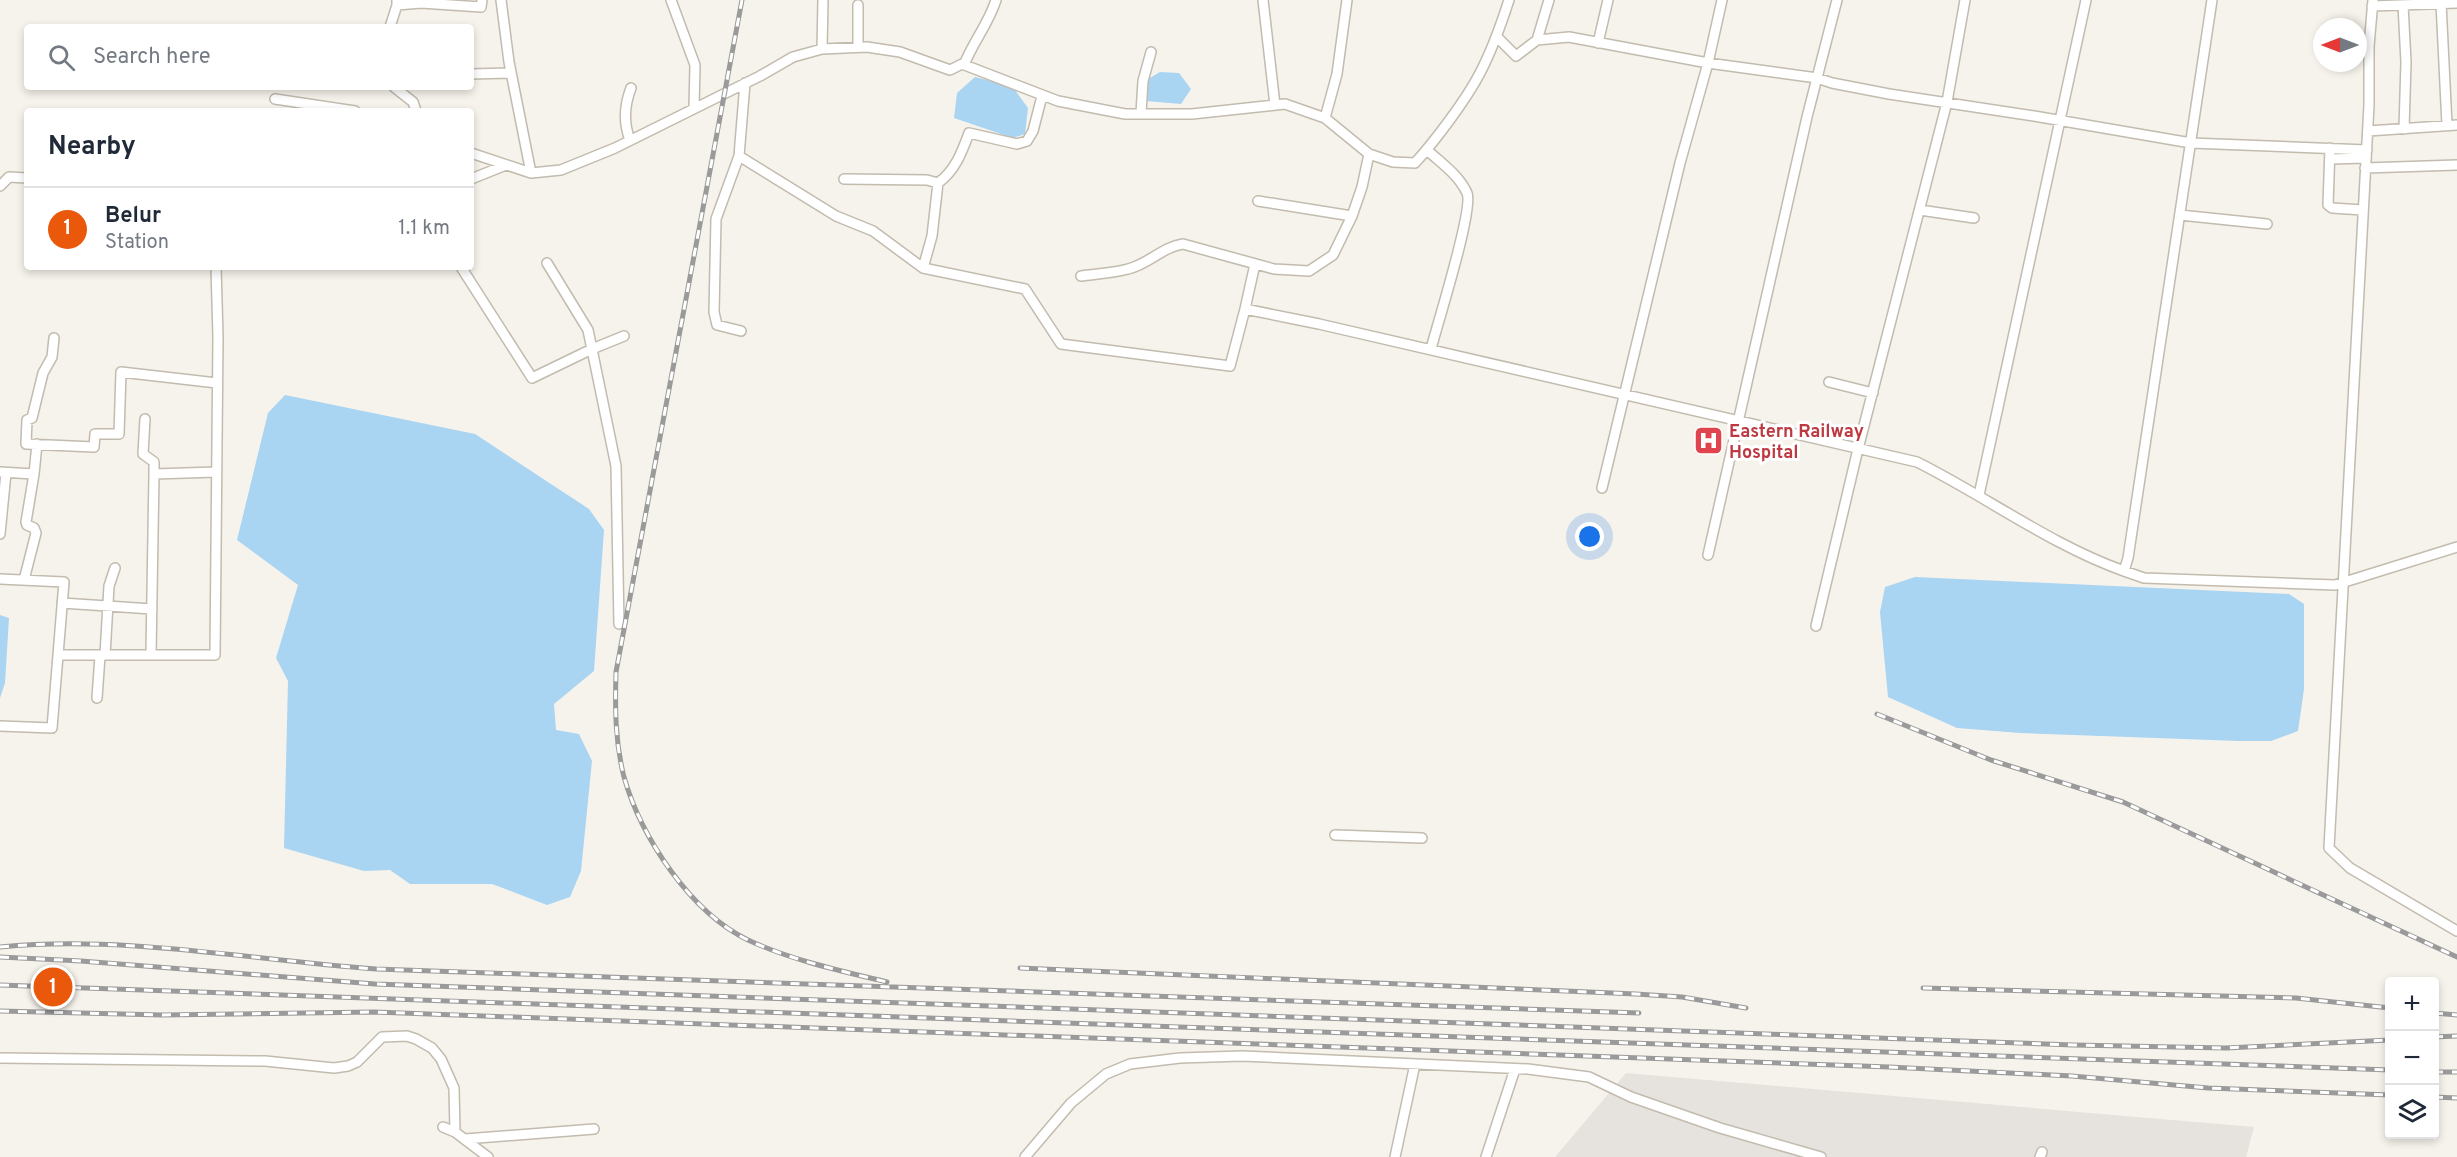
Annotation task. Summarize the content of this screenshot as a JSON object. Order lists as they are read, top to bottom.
{
  "places": {
    "hospital": ["Eastern Railway Hospital"]
  },
  "north": "left",
  "page": {
    "search": "Search here",
    "heading": "Nearby",
    "list": [
      {
        "mark": "1",
        "name": "Belur",
        "note": "Station",
        "value": "1.1 km"
      }
    ],
    "pins": "1",
    "map_buttons": ["+", "−"]
  }
}
